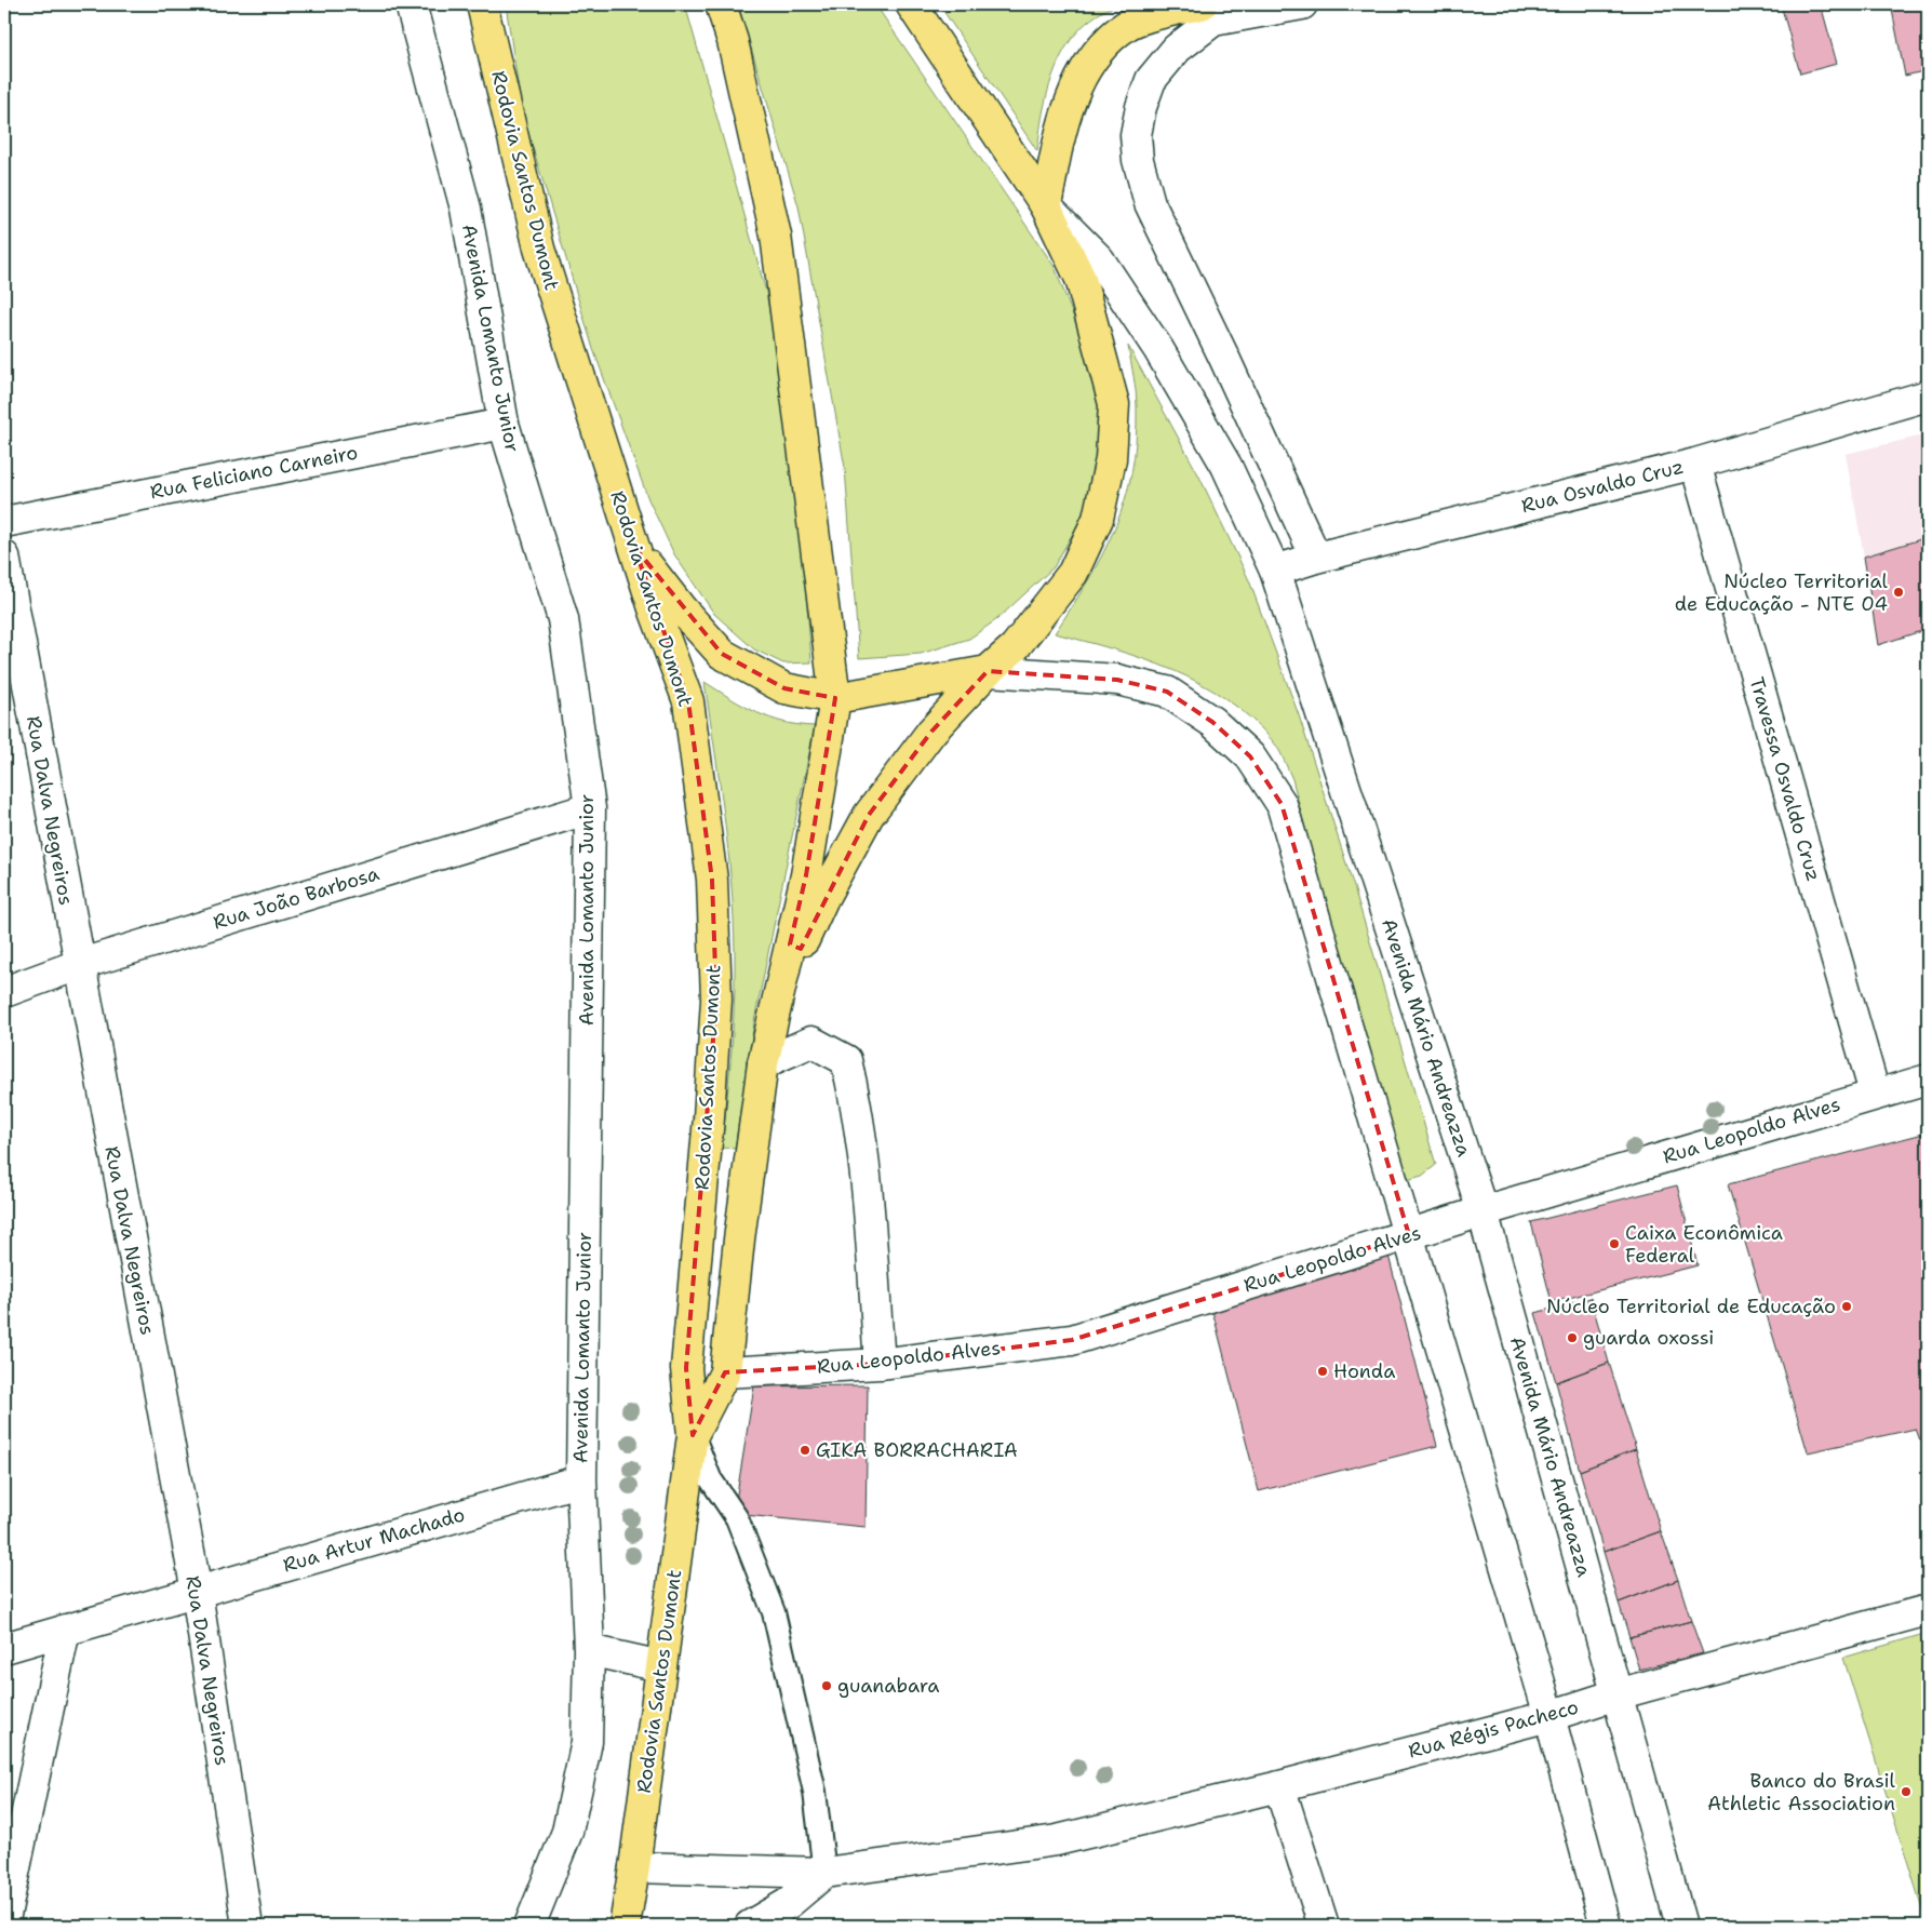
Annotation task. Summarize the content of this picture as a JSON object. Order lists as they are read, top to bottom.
{
  "streets": {
    "main road": ["Rodovia Santos Dumont"],
    "street": [
      "Avenida Lomanto Junior",
      "Rua Feliciano Carneiro",
      "Rua Osvaldo Cruz",
      "Travessa Osvaldo Cruz",
      "Rua Dalva Negreiros",
      "Rua João Barbosa",
      "Avenida Mário Andreazza",
      "Rua Leopoldo Alves",
      "Rua Artur Machado",
      "Rua Régis Pacheco"
    ]
  },
  "crossings": [
    ["Rodovia Santos Dumont", "Rua Leopoldo Alves"],
    ["Rodovia Santos Dumont", "Rua Régis Pacheco"],
    ["Avenida Lomanto Junior", "Rua Feliciano Carneiro"],
    ["Avenida Lomanto Junior", "Rua João Barbosa"],
    ["Avenida Lomanto Junior", "Rua Artur Machado"],
    ["Rua Osvaldo Cruz", "Travessa Osvaldo Cruz"],
    ["Rua Osvaldo Cruz", "Avenida Mário Andreazza"],
    ["Travessa Osvaldo Cruz", "Rua Leopoldo Alves"],
    ["Rua Dalva Negreiros", "Rua João Barbosa"],
    ["Rua Dalva Negreiros", "Rua Artur Machado"],
    ["Avenida Mário Andreazza", "Rua Leopoldo Alves"],
    ["Avenida Mário Andreazza", "Rua Régis Pacheco"]
  ],
  "places": [
    "Núcleo Territorial de Educação - NTE 04",
    "Caixa Econômica Federal",
    "Núcleo Territorial de Educação",
    "guarda oxossi",
    "Honda",
    "GIKA BORRACHARIA",
    "guanabara",
    "Banco do Brasil Athletic Association"
  ]
}
